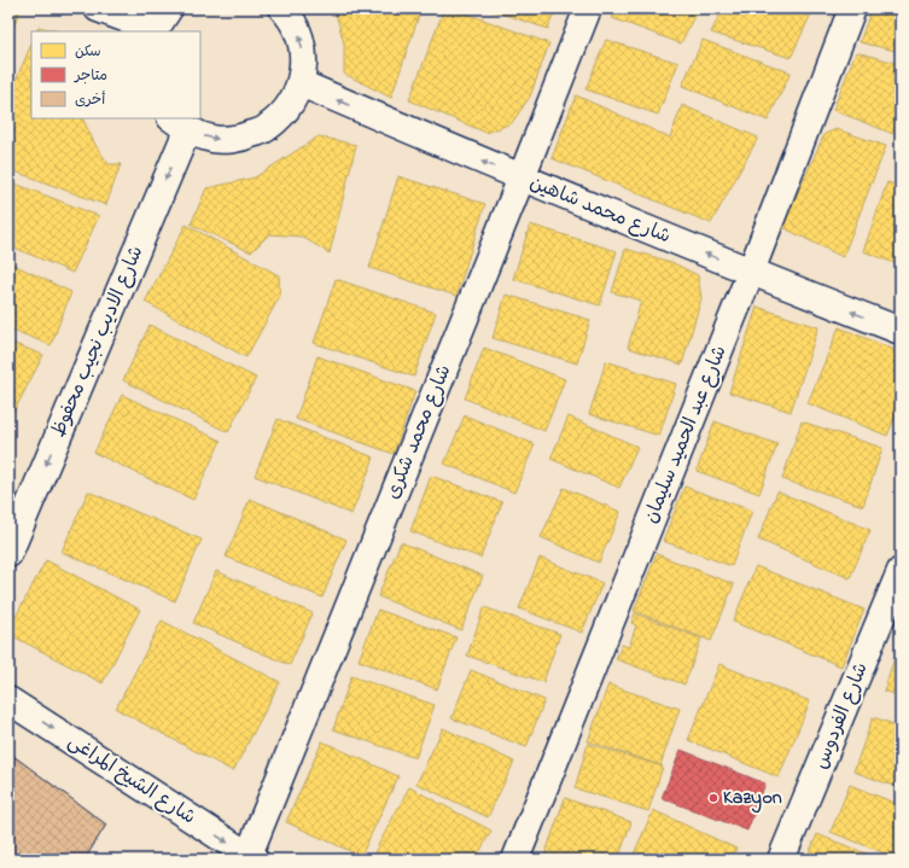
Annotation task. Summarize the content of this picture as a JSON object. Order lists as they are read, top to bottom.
{
  "streets": {
    "street": [
      "شارع محمد شاهين",
      "شارع الاديب نجيب محفوظ",
      "شارع محمد شكرى",
      "شارع عبد الحميد سليمان",
      "شارع الفردوس",
      "شارع الشيخ المراغى"
    ]
  },
  "crossings": [
    ["شارع محمد شاهين", "شارع محمد شكرى"],
    ["شارع محمد شاهين", "شارع عبد الحميد سليمان"],
    ["شارع محمد شكرى", "شارع الشيخ المراغى"]
  ],
  "one_way": ["شارع محمد شاهين", "شارع الاديب نجيب محفوظ", "شارع الشيخ المراغى"],
  "places": ["Kazyon"],
  "legend": ["سكن", "متاجر", "أخرى"]
}
